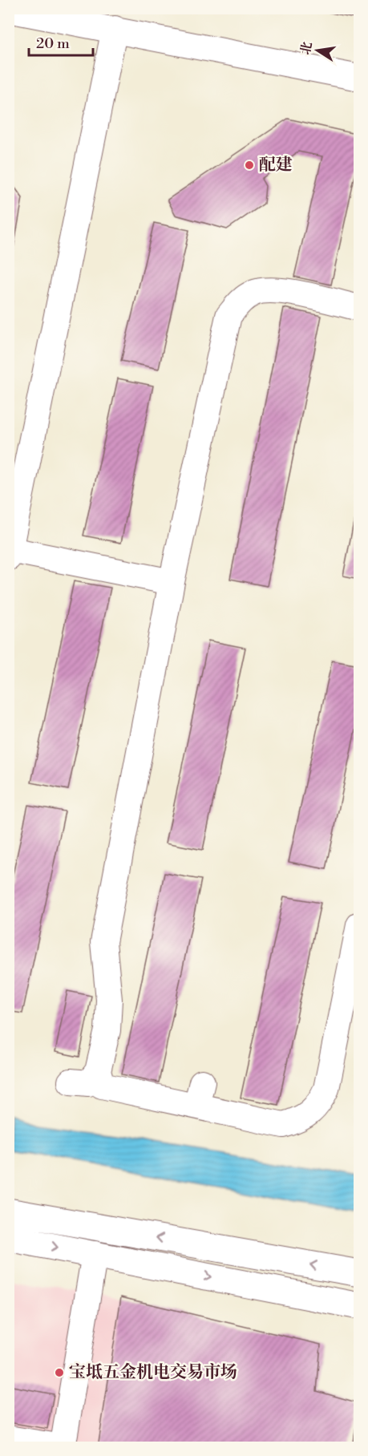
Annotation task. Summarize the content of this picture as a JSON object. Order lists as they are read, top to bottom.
{
  "places": ["配建", "宝坻五金机电交易市场"],
  "scale_bar": "20 m",
  "north": "left"
}
